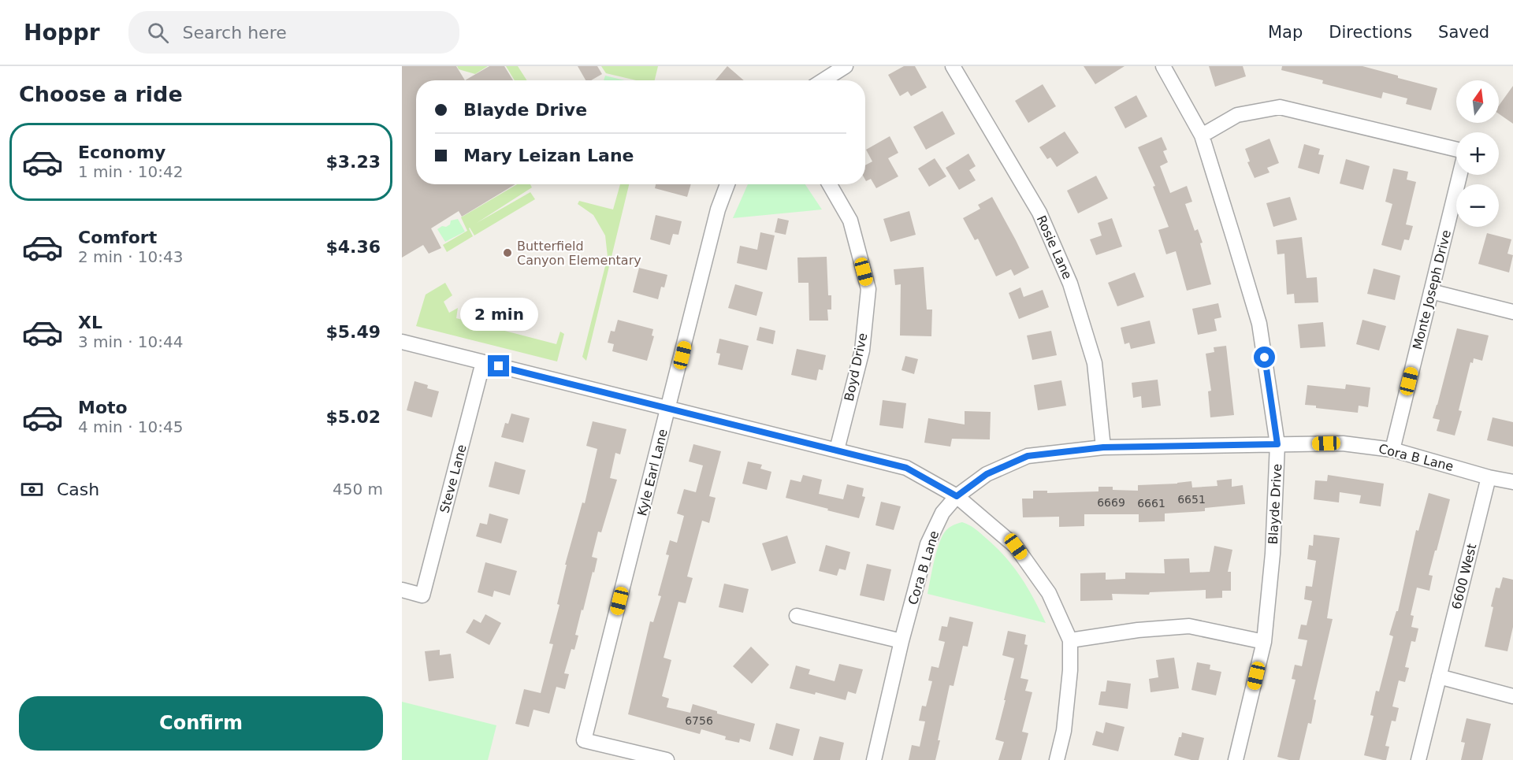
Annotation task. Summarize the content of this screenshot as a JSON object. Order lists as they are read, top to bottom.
{
  "streets": {
    "street": [
      "Rosie Lane",
      "Monte Joseph Drive",
      "Boyd Drive",
      "Cora B Lane",
      "Kyle Earl Lane",
      "Steve Lane",
      "Blayde Drive",
      "6600 West"
    ]
  },
  "crossings": [
    ["Rosie Lane", "Cora B Lane"],
    ["Monte Joseph Drive", "Cora B Lane"],
    ["Cora B Lane", "Blayde Drive"],
    ["Cora B Lane", "6600 West"]
  ],
  "places": ["Butterfield Canyon Elementary"],
  "house_numbers": [
    "6651",
    "6669",
    "6661",
    "6756"
  ],
  "north": "top",
  "page": {
    "header": "Hoppr",
    "search": "Search here",
    "nav": ["Map", "Directions", "Saved"],
    "heading": "Choose a ride",
    "map_buttons": ["+", "−"],
    "banner": ["Blayde Drive", "Mary Leizan Lane"],
    "list": [
      {
        "name": "Economy",
        "note": "1 min · 10:42",
        "value": "$3.23"
      },
      {
        "name": "Comfort",
        "note": "2 min · 10:43",
        "value": "$4.36"
      },
      {
        "name": "XL",
        "note": "3 min · 10:44",
        "value": "$5.49"
      },
      {
        "name": "Moto",
        "note": "4 min · 10:45",
        "value": "$5.02"
      }
    ],
    "bubble": "2 min",
    "pay": ["Cash", "450 m"],
    "buttons": "Confirm"
  }
}
